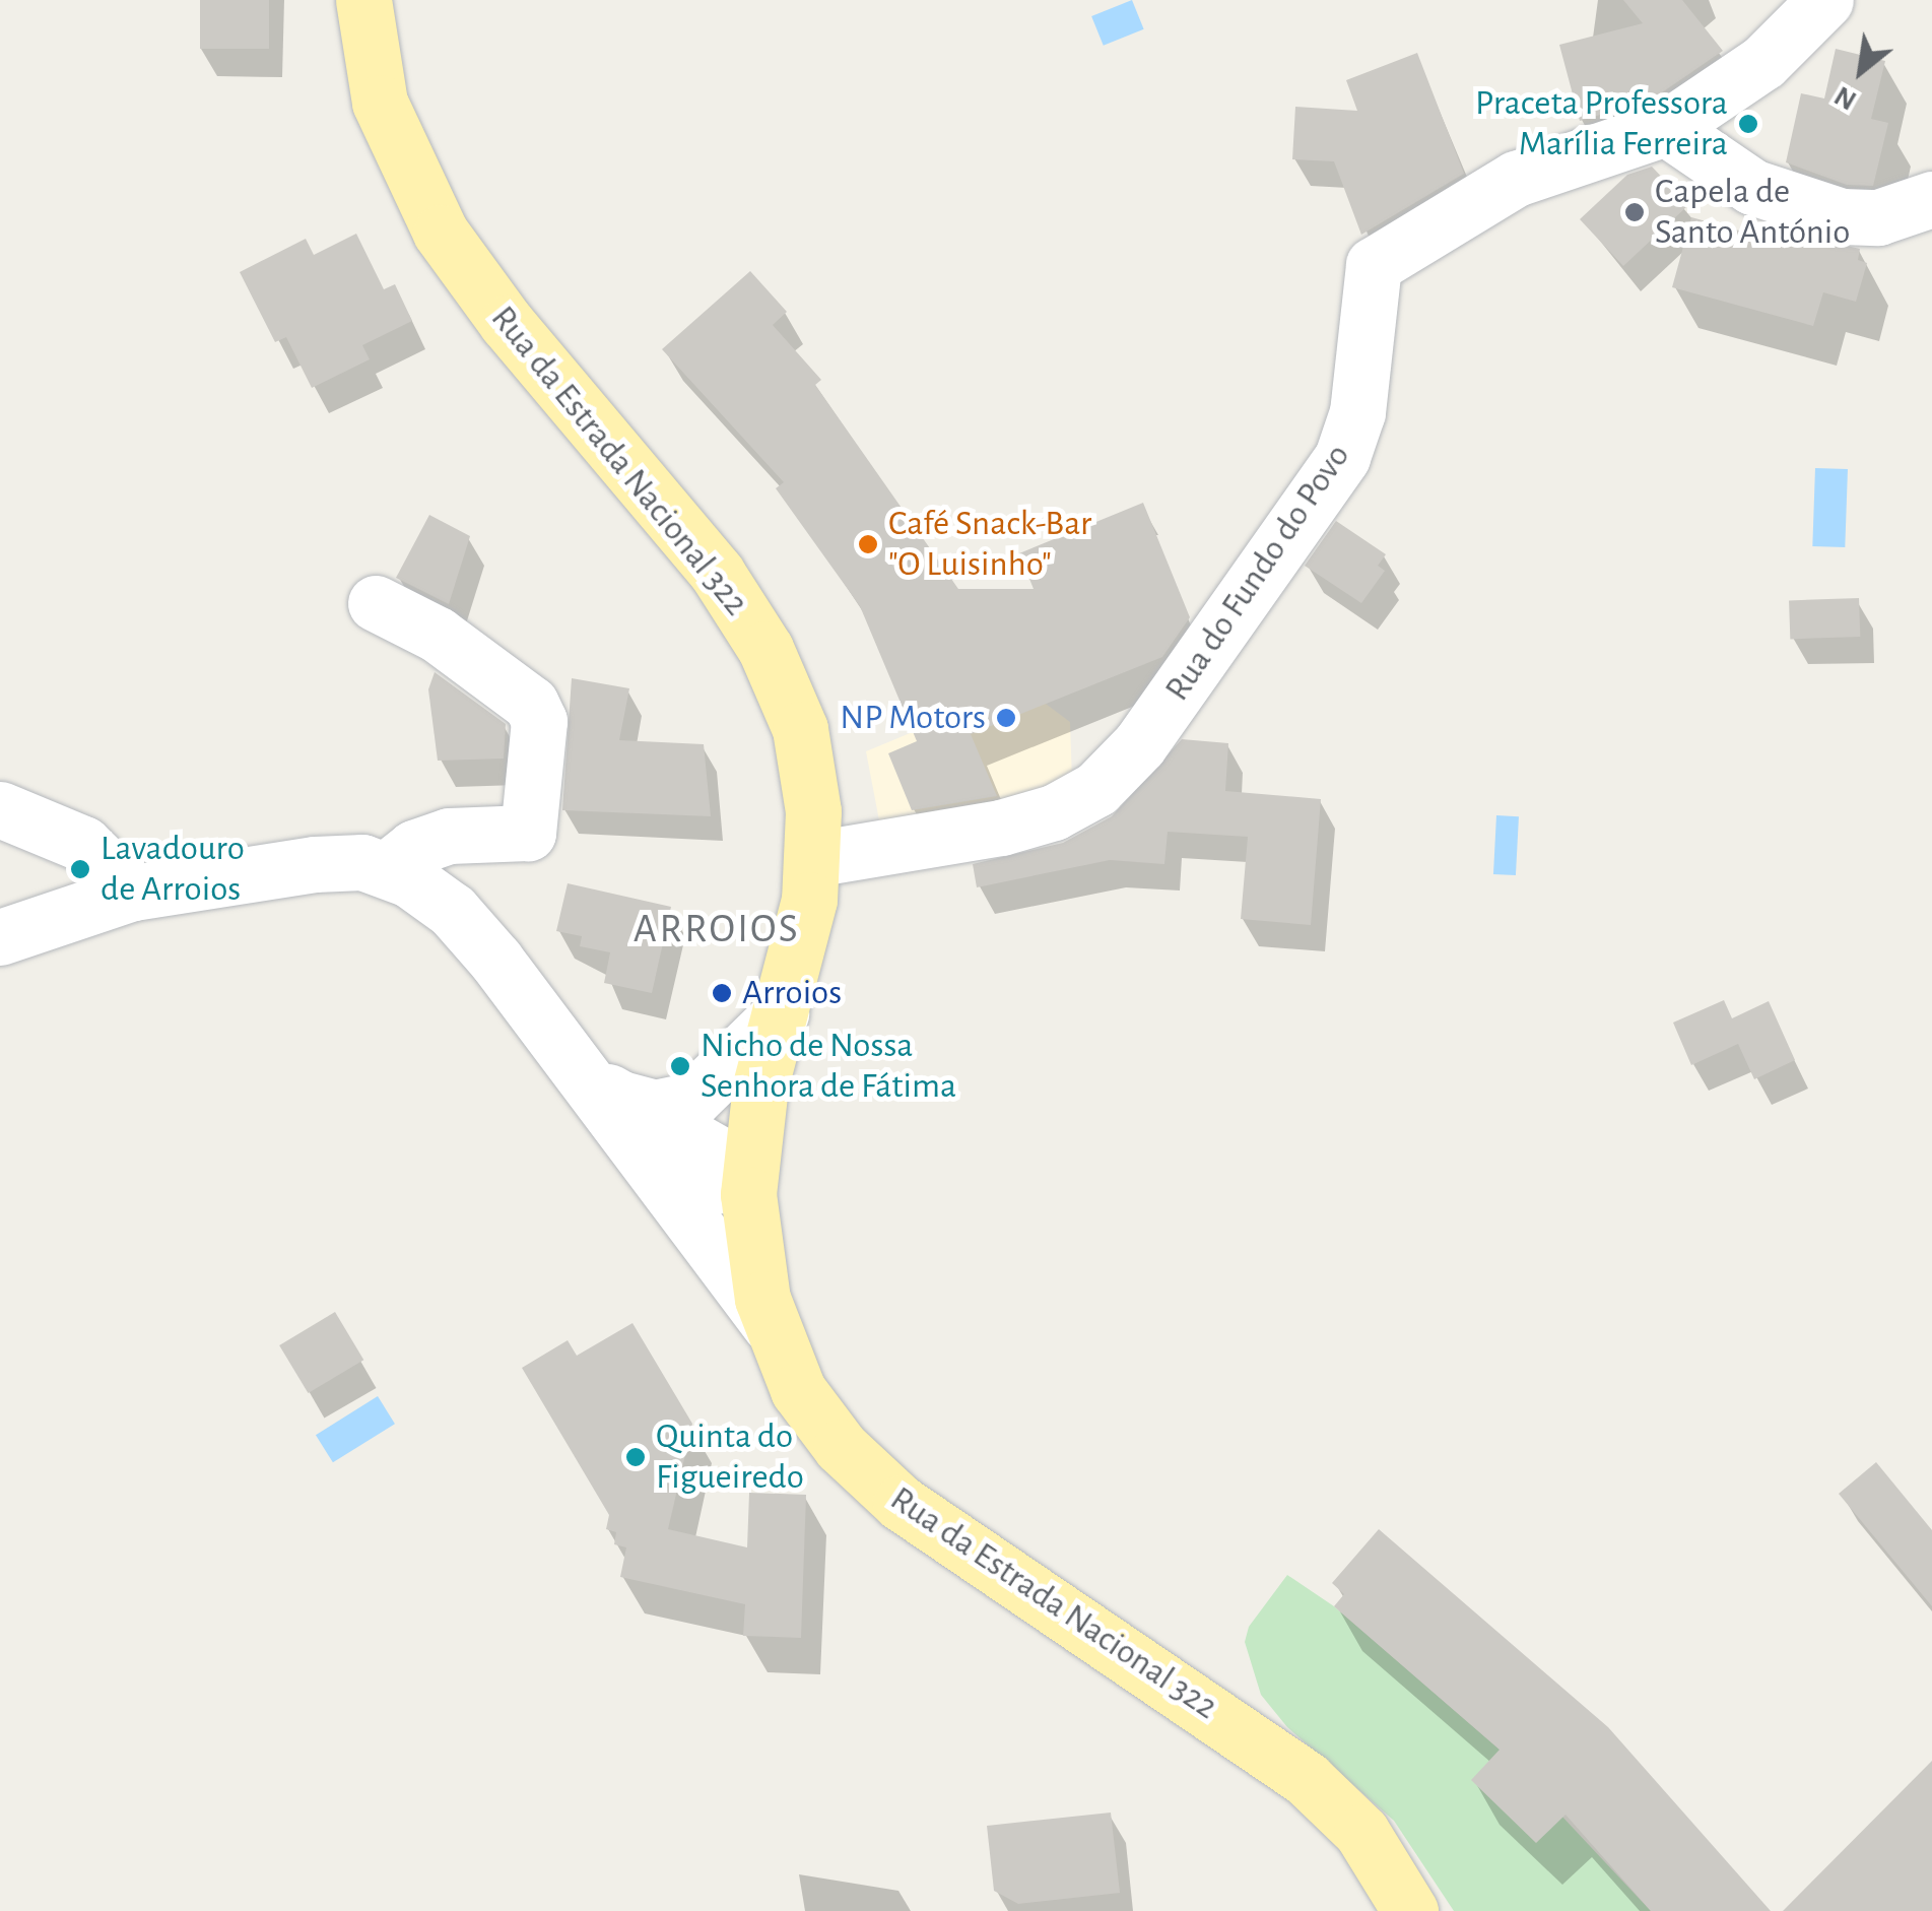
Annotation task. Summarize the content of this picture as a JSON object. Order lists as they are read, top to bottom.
{
  "streets": {
    "main road": ["Rua da Estrada Nacional 322"],
    "street": ["Rua do Fundo do Povo"]
  },
  "crossings": [
    ["Rua da Estrada Nacional 322", "Rua do Fundo do Povo"]
  ],
  "districts": ["ARROIOS"],
  "places": [
    "Praceta Professora Marília Ferreira",
    "Capela de Santo António",
    "Café Snack-Bar \"O Luisinho\"",
    "NP Motors",
    "Lavadouro de Arroios",
    "Arroios",
    "Nicho de Nossa Senhora de Fátima",
    "Quinta do Figueiredo"
  ],
  "north": "bottom left"
}
